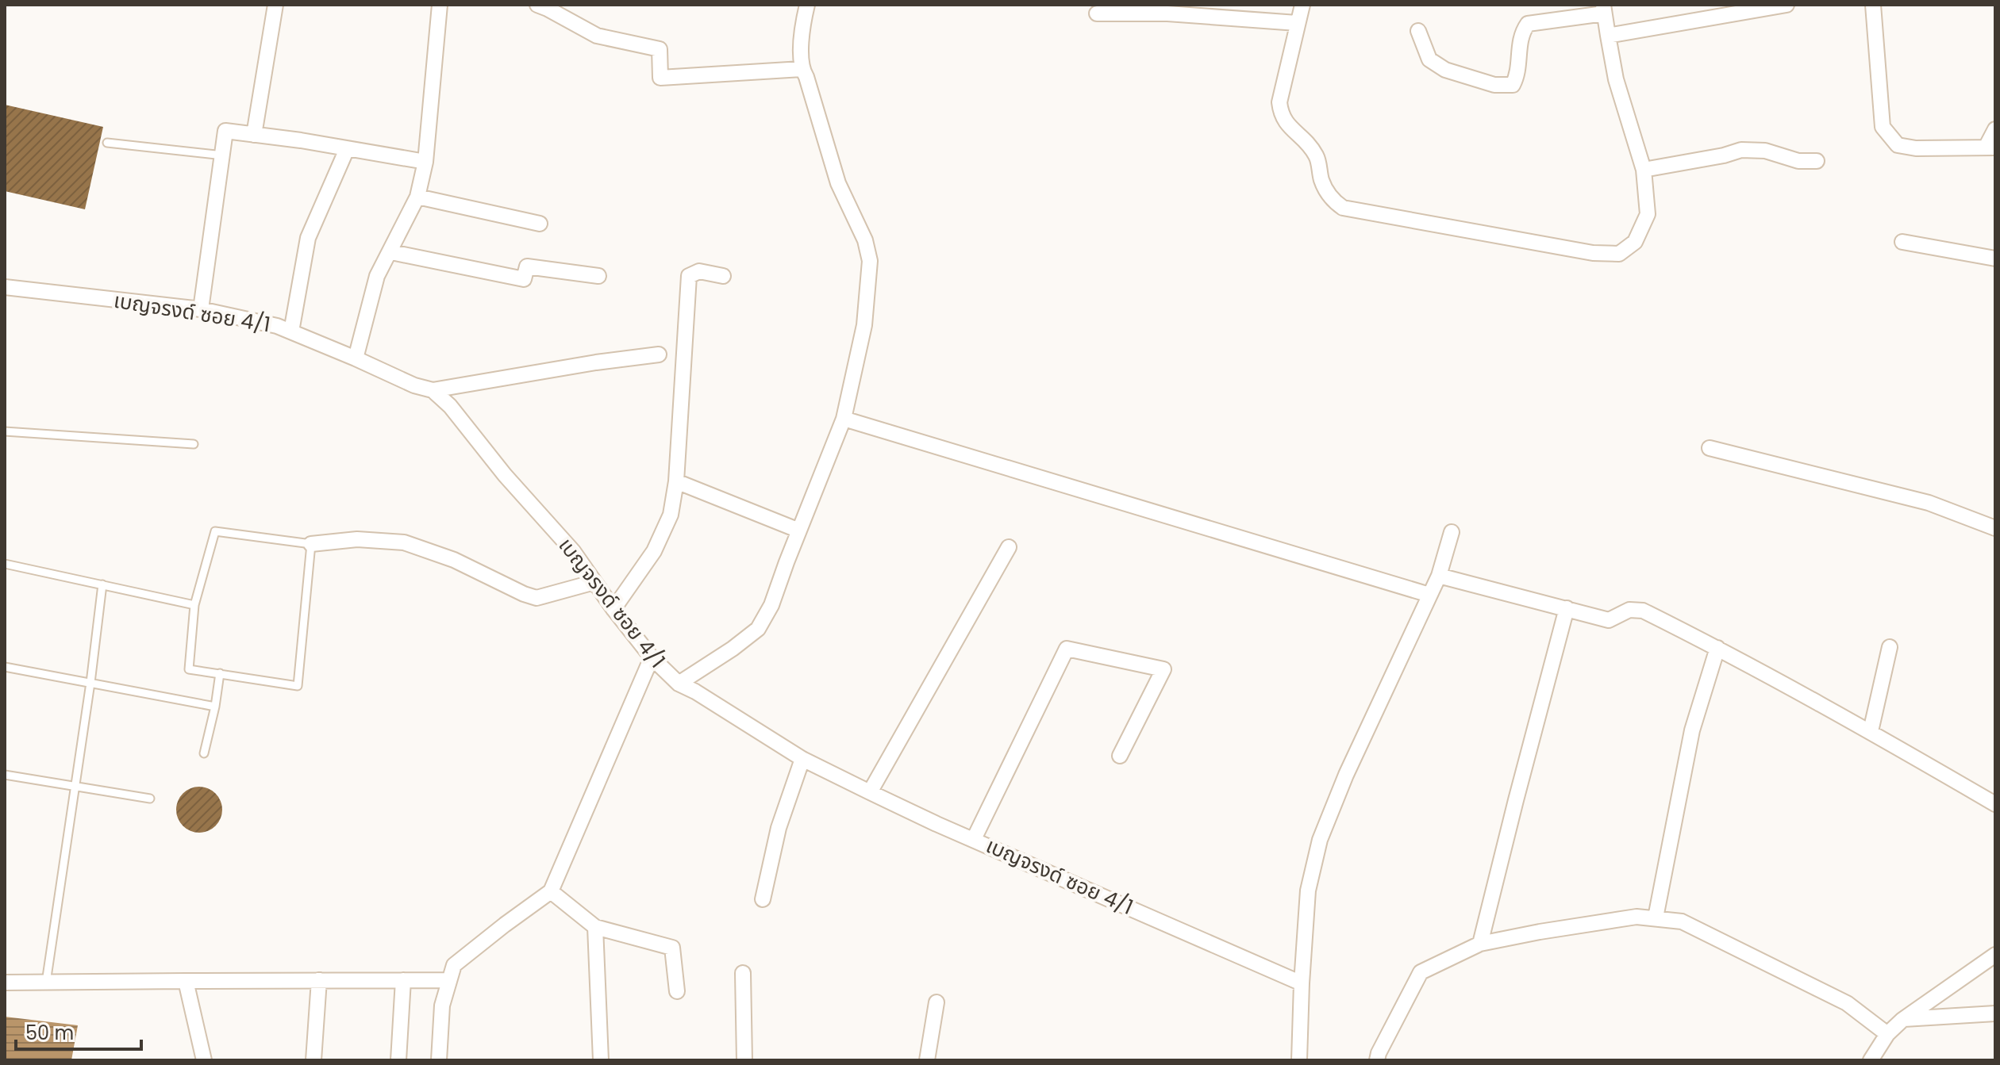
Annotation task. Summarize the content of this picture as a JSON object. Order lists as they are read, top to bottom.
{
  "streets": {
    "street": ["เบญจรงด์ ซอย 4/1"]
  },
  "scale_bar": "50 m"
}
